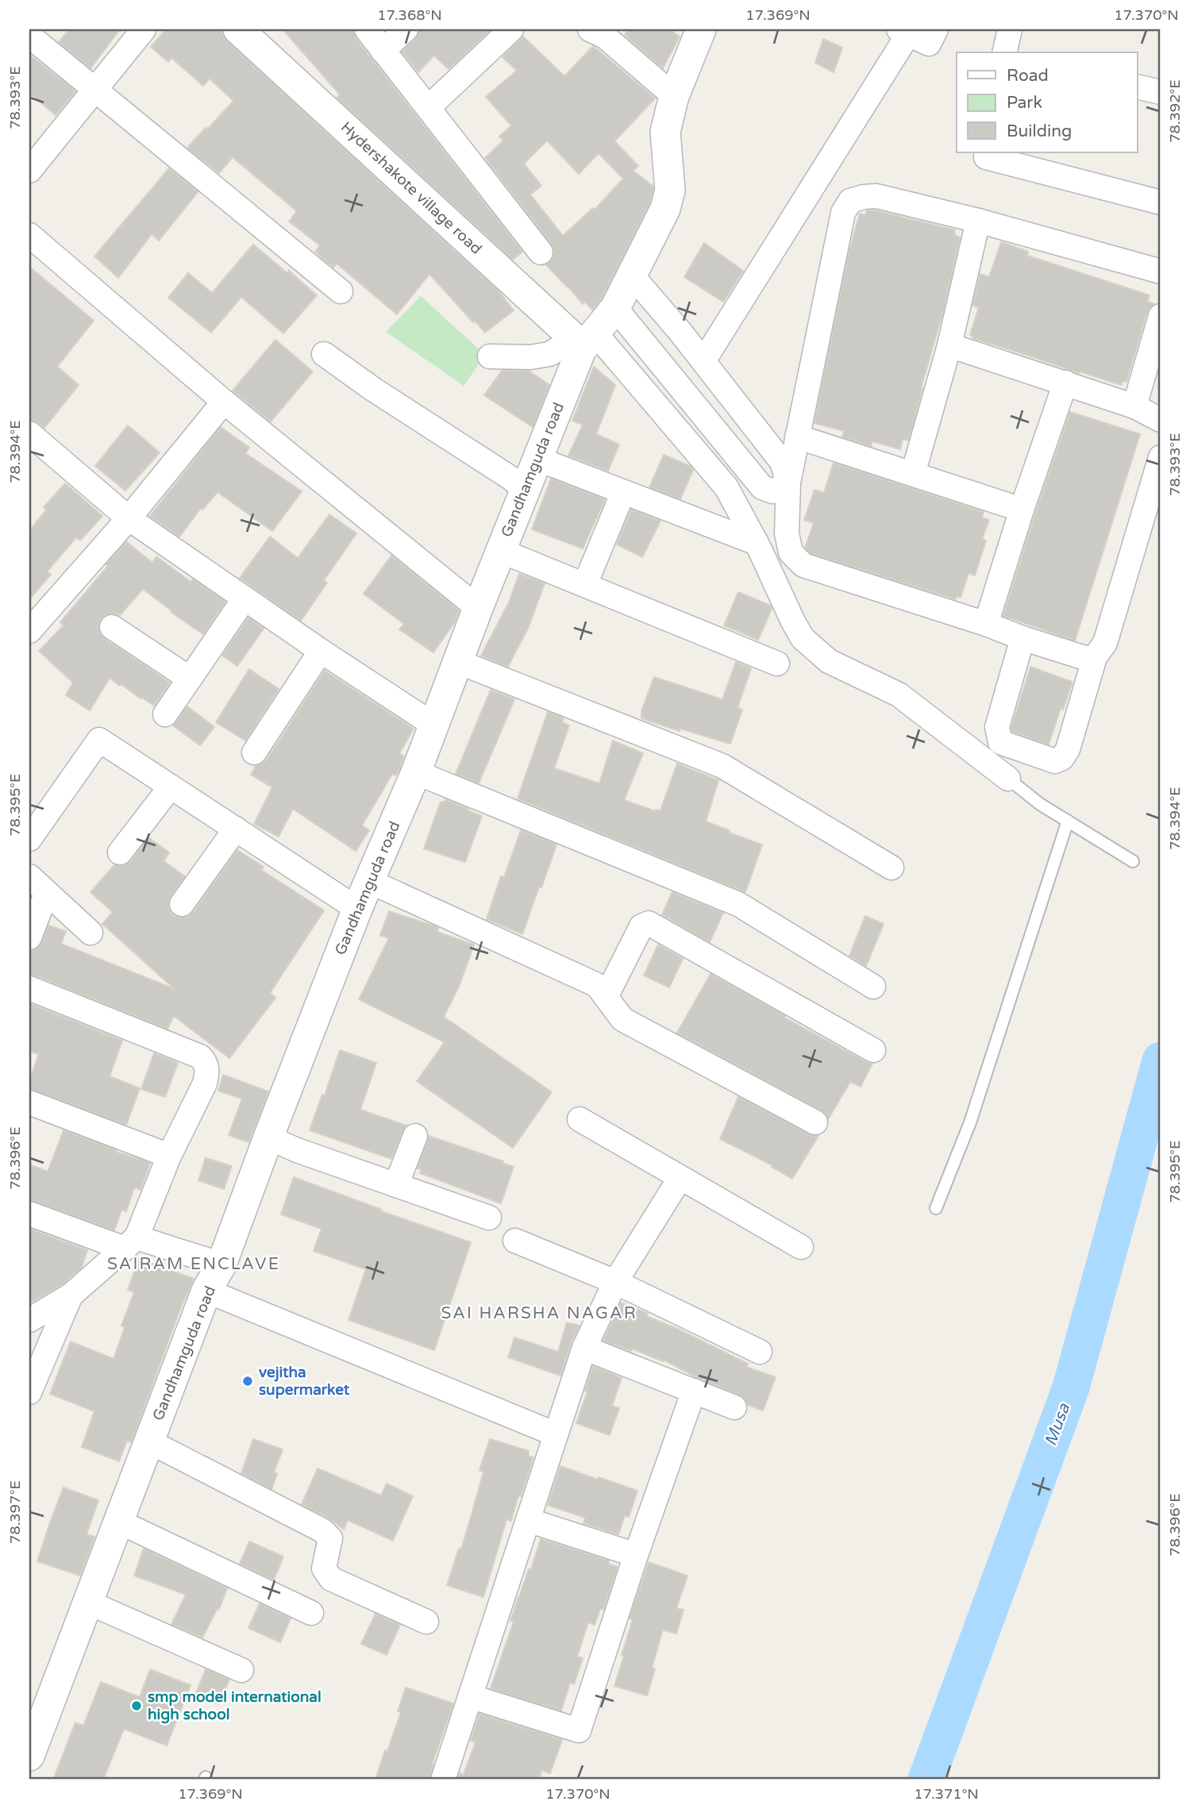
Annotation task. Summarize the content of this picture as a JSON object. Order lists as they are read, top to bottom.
{
  "streets": {
    "street": ["Hydershakote village road", "Gandhamguda road"]
  },
  "crossings": [
    ["Hydershakote village road", "Gandhamguda road"]
  ],
  "districts": ["SAIRAM ENCLAVE", "SAI HARSHA NAGAR"],
  "water": ["Musa"],
  "places": ["vejitha supermarket", "smp model international high school"],
  "legend": ["Road", "Park", "Building"],
  "coordinates": [
    "17.368°N",
    "17.369°N",
    "17.370°N",
    "78.393°E",
    "78.392°E",
    "78.394°E",
    "78.395°E",
    "78.396°E",
    "78.397°E",
    "17.371°N"
  ]
}
